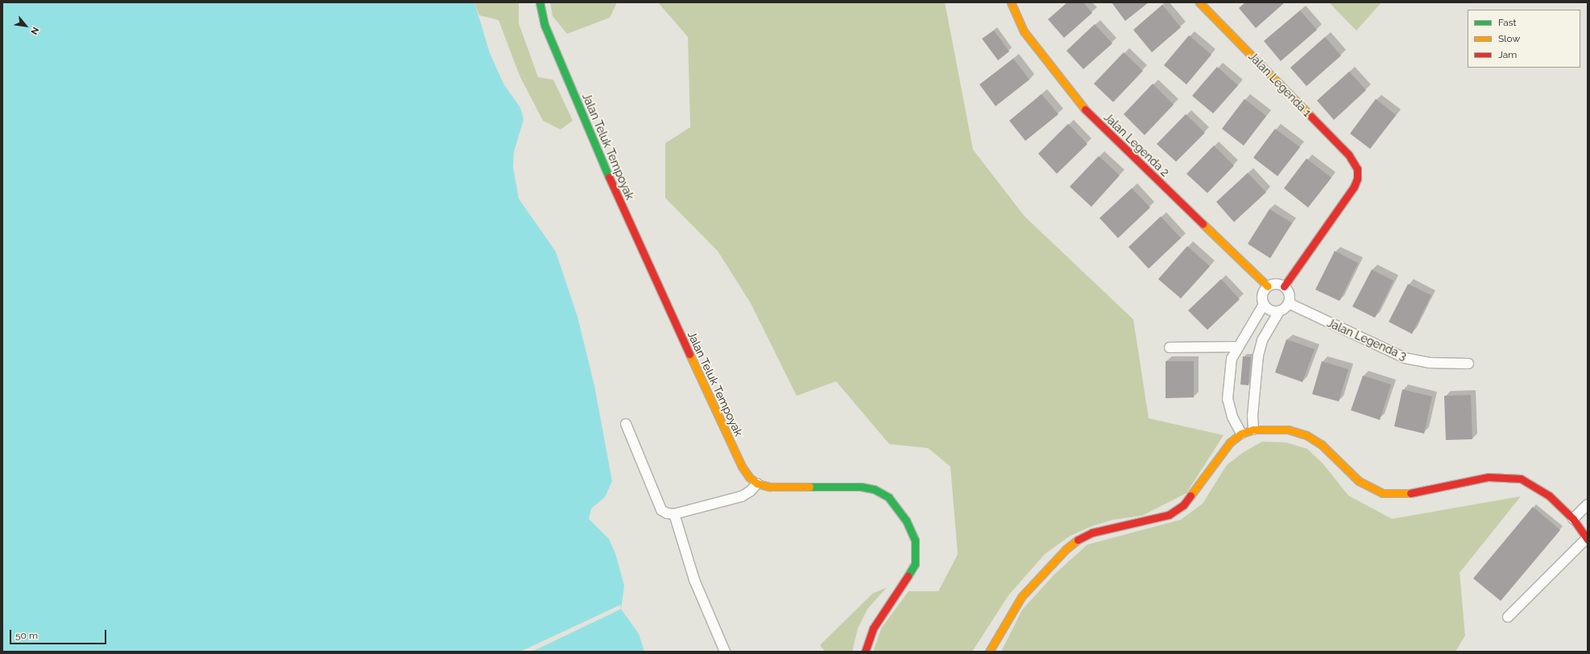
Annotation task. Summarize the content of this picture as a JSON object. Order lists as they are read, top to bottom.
{
  "streets": {
    "street": [
      "Jalan Legenda 1",
      "Jalan Legenda 2",
      "Jalan Teluk Tempoyak",
      "Jalan Legenda 3"
    ]
  },
  "crossings": [
    ["Jalan Legenda 1", "Jalan Legenda 2"],
    ["Jalan Legenda 1", "Jalan Legenda 3"],
    ["Jalan Legenda 2", "Jalan Legenda 3"]
  ],
  "legend": ["Fast", "Slow", "Jam"],
  "scale_bar": "50 m",
  "north": "bottom right"
}
